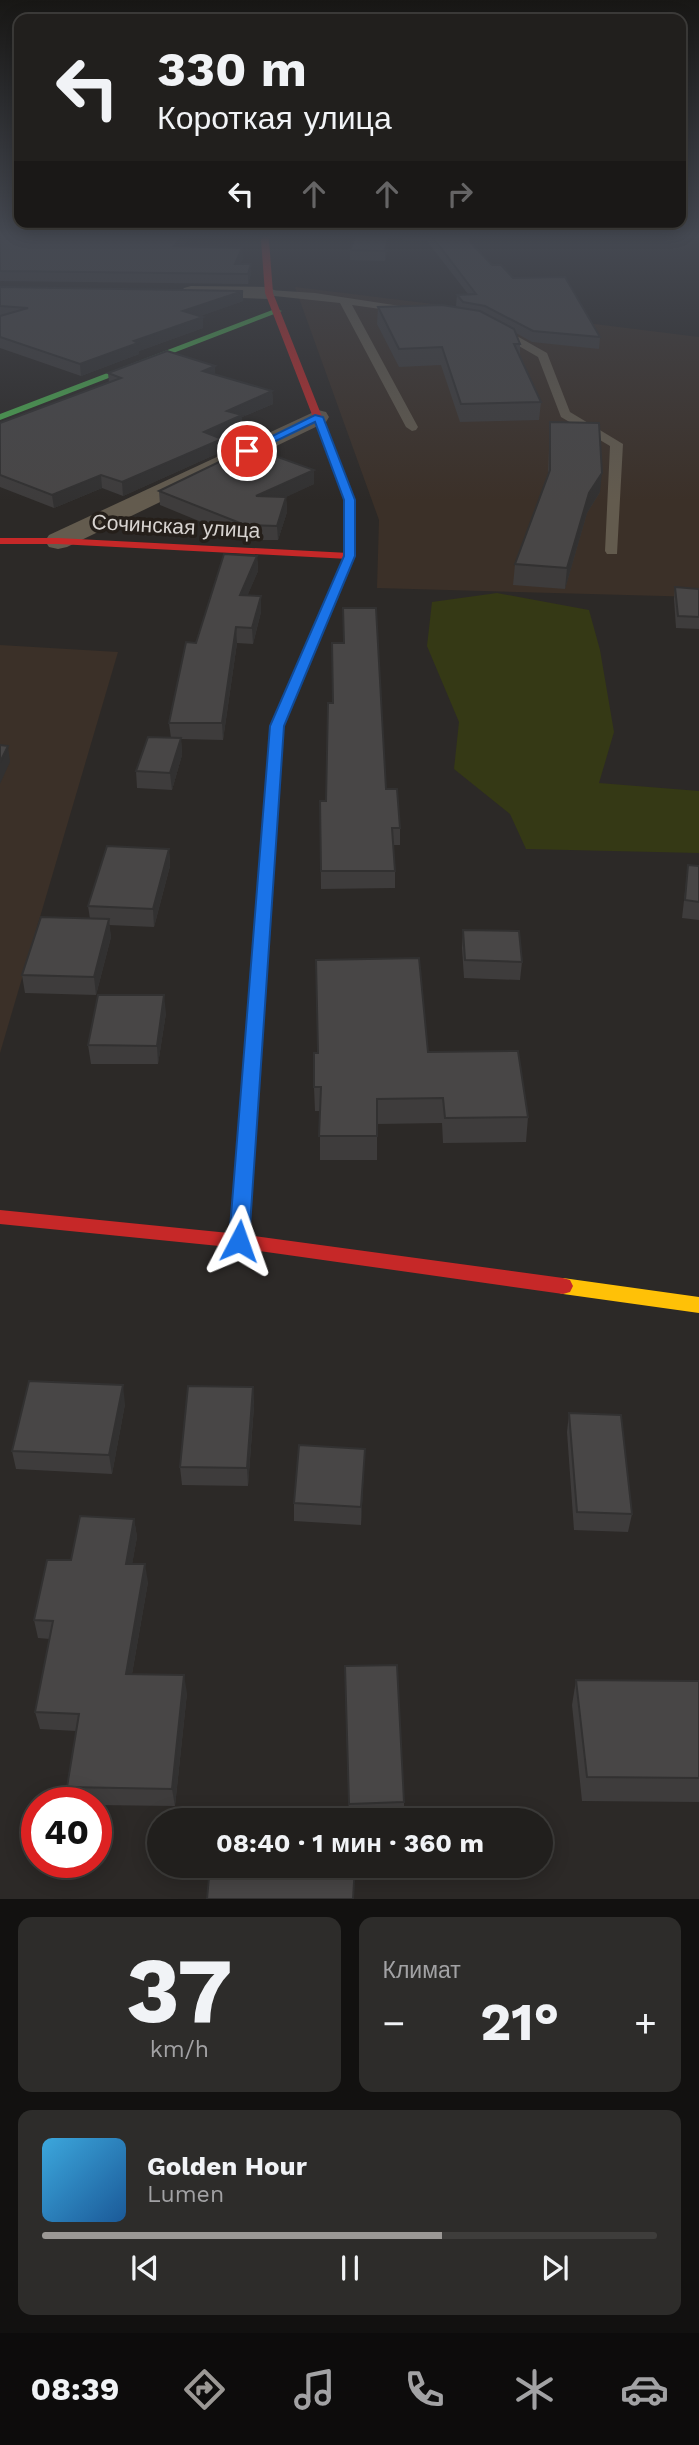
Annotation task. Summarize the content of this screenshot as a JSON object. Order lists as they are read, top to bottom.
{
  "streets": {
    "street": ["Сочинская улица"]
  },
  "page": {
    "turn": ["330 m", "Короткая улица"],
    "limit": "40",
    "trip": "08:40 · 1 мин · 360 m",
    "tile": [
      ["37", "km/h"],
      "Климат"
    ],
    "heat": ["−", "21°", "+"],
    "song": ["Golden Hour", "Lumen"],
    "tabs": "08:39"
  }
}
